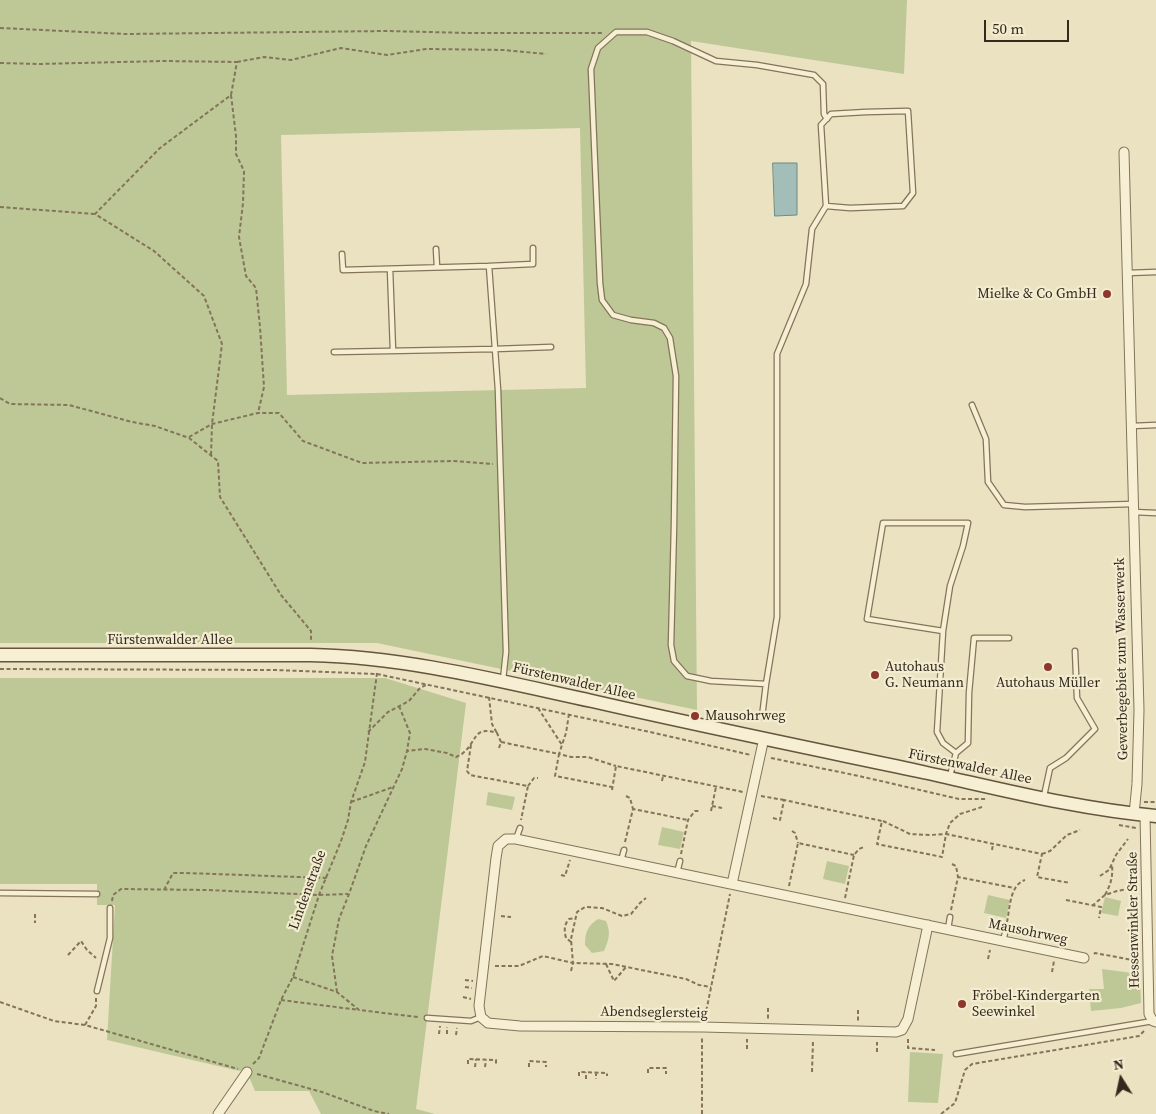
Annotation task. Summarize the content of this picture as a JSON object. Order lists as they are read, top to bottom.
{
  "streets": {
    "main road": ["Fürstenwalder Allee"],
    "street": [
      "Gewerbegebiet zum Wasserwerk",
      "Hessenwinkler Straße",
      "Mausohrweg",
      "Abendseglersteig"
    ],
    "path": ["Lindenstraße"]
  },
  "crossings": [
    ["Fürstenwalder Allee", "Gewerbegebiet zum Wasserwerk"],
    ["Fürstenwalder Allee", "Lindenstraße"],
    ["Fürstenwalder Allee", "Hessenwinkler Straße"],
    ["Gewerbegebiet zum Wasserwerk", "Hessenwinkler Straße"],
    ["Mausohrweg", "Abendseglersteig"]
  ],
  "places": [
    "Mielke & Co GmbH",
    "Autohaus Müller",
    "Autohaus G. Neumann",
    "Mausohrweg",
    "Fröbel-Kindergarten Seewinkel"
  ],
  "scale_bar": "50 m",
  "north": "top"
}
